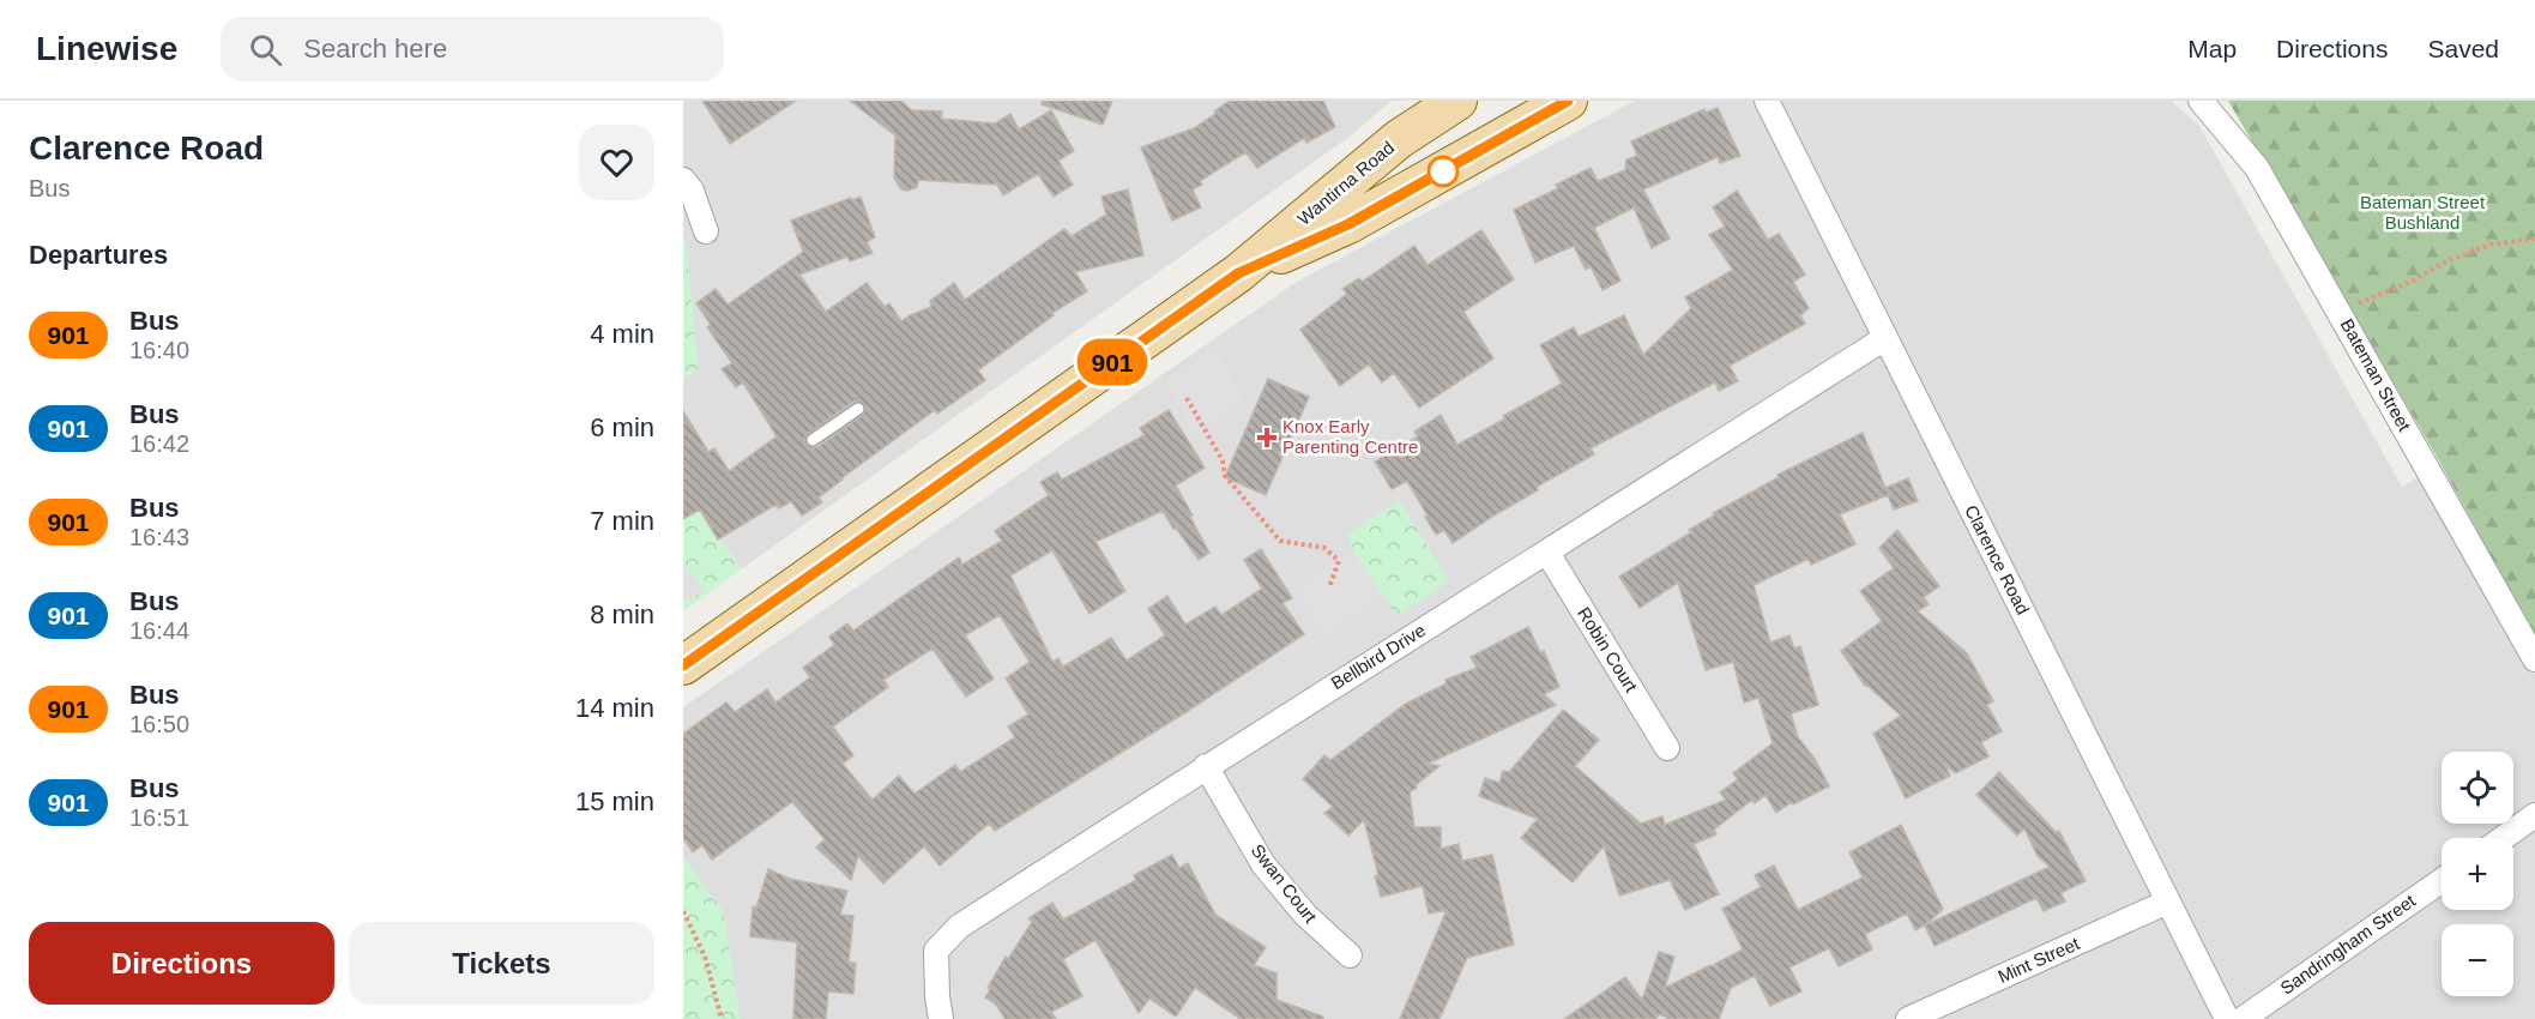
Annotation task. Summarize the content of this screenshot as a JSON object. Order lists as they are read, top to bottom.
{
  "streets": {
    "main road": ["Wantirna Road"],
    "street": [
      "Bateman Street",
      "Clarence Road",
      "Robin Court",
      "Bellbird Drive",
      "Swan Court",
      "Sandringham Street",
      "Mint Street"
    ]
  },
  "crossings": [
    ["Clarence Road", "Bellbird Drive"],
    ["Clarence Road", "Mint Street"],
    ["Robin Court", "Bellbird Drive"],
    ["Bellbird Drive", "Swan Court"]
  ],
  "parks": ["Bateman Street Bushland"],
  "places": {
    "health": ["Knox Early Parenting Centre"]
  },
  "lines": ["bus line 901"],
  "page": {
    "header": "Linewise",
    "search": "Search here",
    "nav": ["Map", "Directions", "Saved"],
    "heading": [
      ["Clarence Road", "Bus"],
      "Departures"
    ],
    "on_map": "901",
    "list": [
      {
        "mark": "901",
        "name": "Bus",
        "note": "16:40",
        "value": "4 min"
      },
      {
        "mark": "901",
        "name": "Bus",
        "note": "16:42",
        "value": "6 min"
      },
      {
        "mark": "901",
        "name": "Bus",
        "note": "16:43",
        "value": "7 min"
      },
      {
        "mark": "901",
        "name": "Bus",
        "note": "16:44",
        "value": "8 min"
      },
      {
        "mark": "901",
        "name": "Bus",
        "note": "16:50",
        "value": "14 min"
      },
      {
        "mark": "901",
        "name": "Bus",
        "note": "16:51",
        "value": "15 min"
      }
    ],
    "map_buttons": ["+", "−"],
    "buttons": ["Directions", "Tickets"]
  }
}
